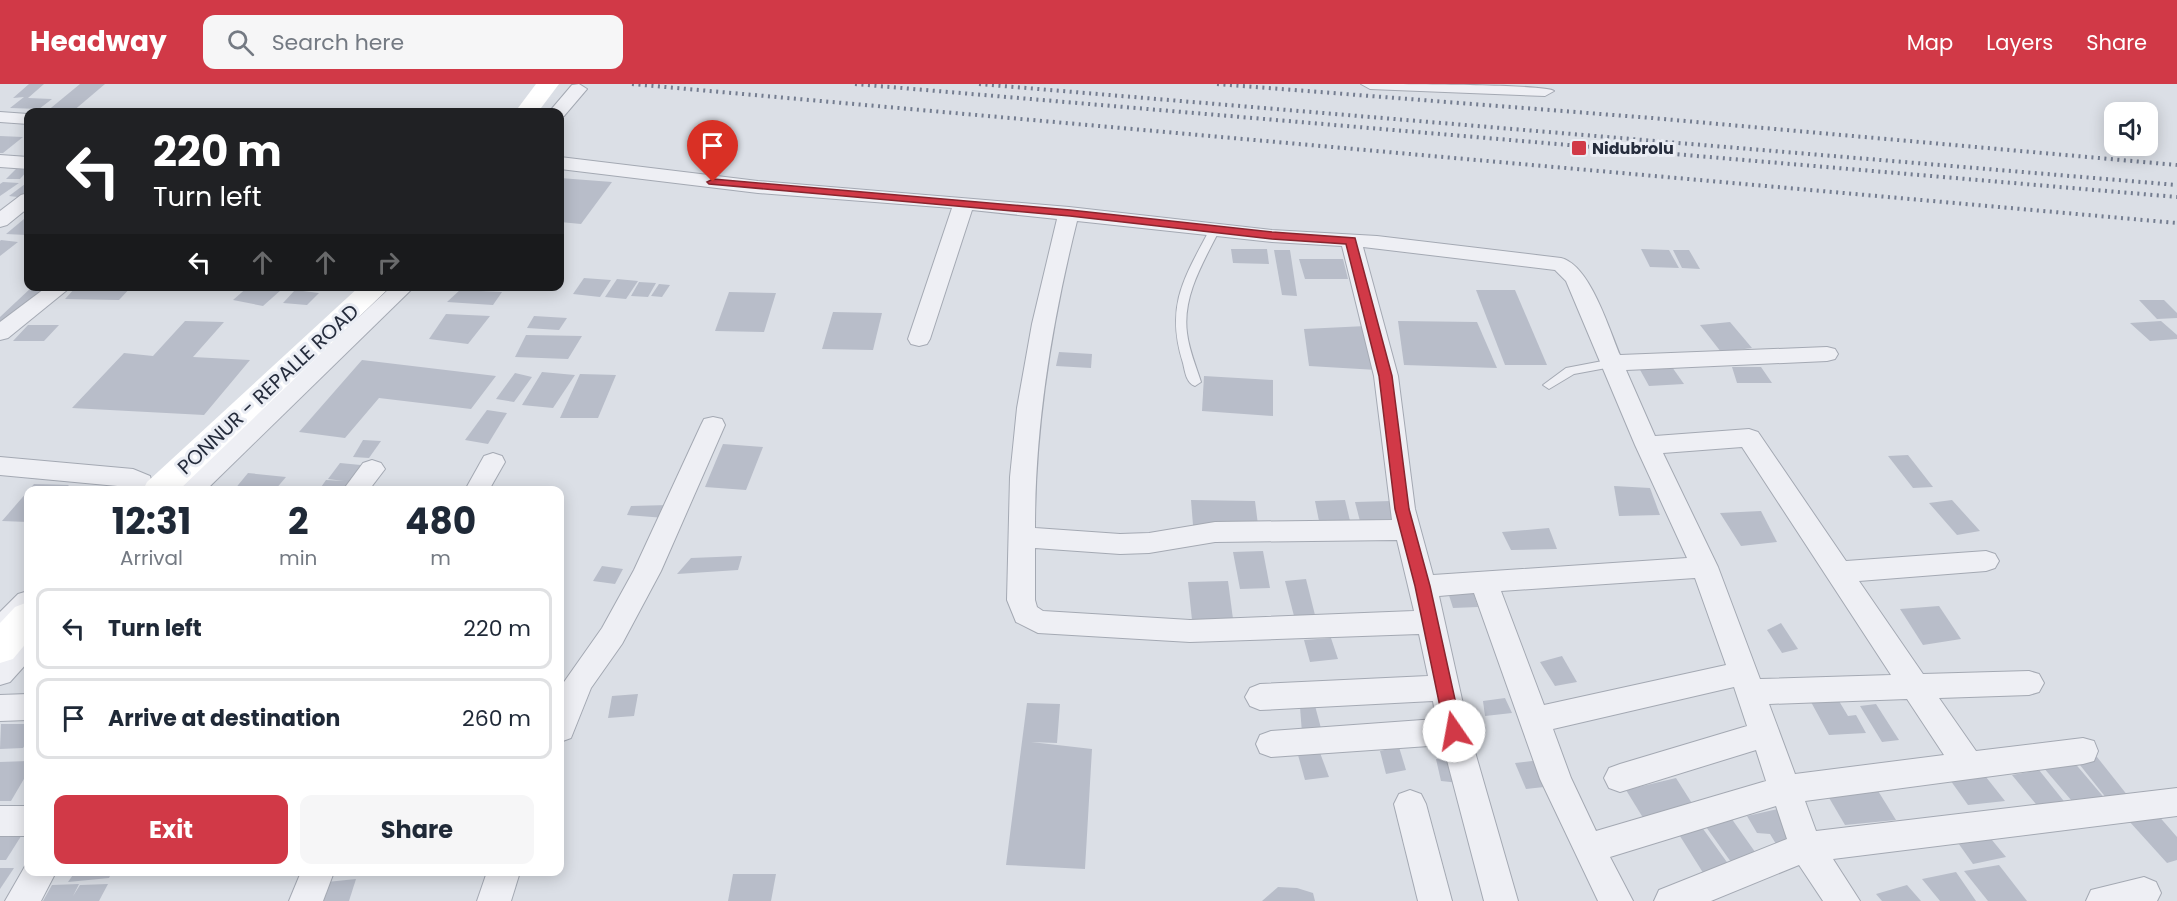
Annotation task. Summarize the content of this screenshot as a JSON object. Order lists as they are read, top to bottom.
{
  "streets": {
    "main road": ["PONNUR - REPALLE ROAD"]
  },
  "places": {
    "transit": ["Nidubrolu"]
  },
  "page": {
    "header": "Headway",
    "search": "Search here",
    "nav": ["Map", "Layers", "Share"],
    "turn": ["220 m", "Turn left"],
    "eta": [
      "12:31",
      "Arrival",
      "2",
      "min",
      "480",
      "m"
    ],
    "list": [
      {
        "name": "Turn left",
        "value": "220 m"
      },
      {
        "name": "Arrive at destination",
        "value": "260 m"
      }
    ],
    "buttons": ["Exit", "Share"]
  }
}
